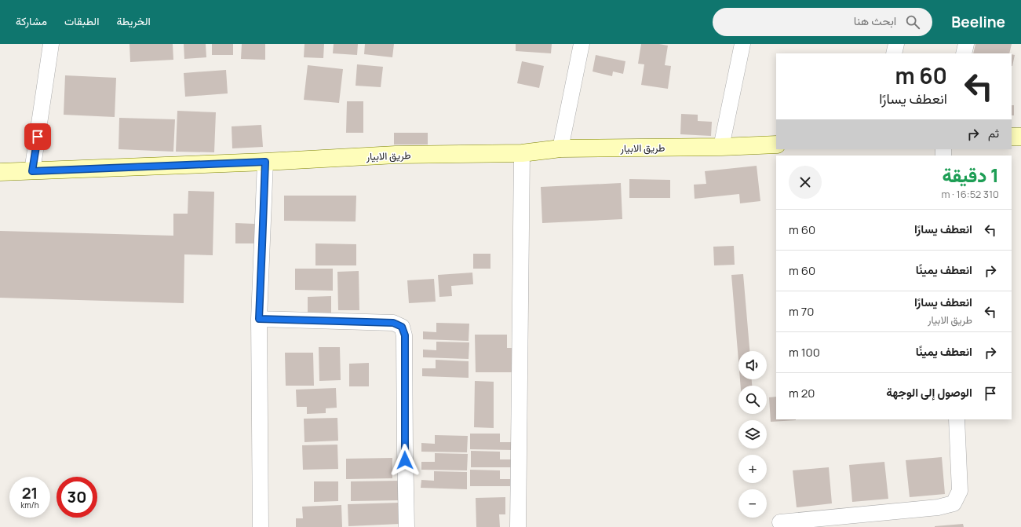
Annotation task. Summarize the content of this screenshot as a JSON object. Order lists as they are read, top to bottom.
{
  "streets": {
    "main road": ["طريق الابيار"]
  },
  "page": {
    "header": "Beeline",
    "search": "ابحث هنا",
    "nav": ["الخريطة", "الطبقات", "مشاركة"],
    "turn": ["60 m", "انعطف يسارًا"],
    "then": "ثم",
    "heading": ["1 دقيقة", "310 m · 16:52"],
    "list": [
      {
        "name": "انعطف يسارًا",
        "value": "60 m"
      },
      {
        "name": "انعطف يمينًا",
        "value": "60 m"
      },
      {
        "name": "انعطف يسارًا",
        "note": "طريق الابيار",
        "value": "70 m"
      },
      {
        "name": "انعطف يمينًا",
        "value": "100 m"
      },
      {
        "name": "الوصول إلى الوجهة",
        "value": "20 m"
      }
    ],
    "map_buttons": ["+", "−"],
    "speed": "21 km/h",
    "limit": "30"
  }
}
